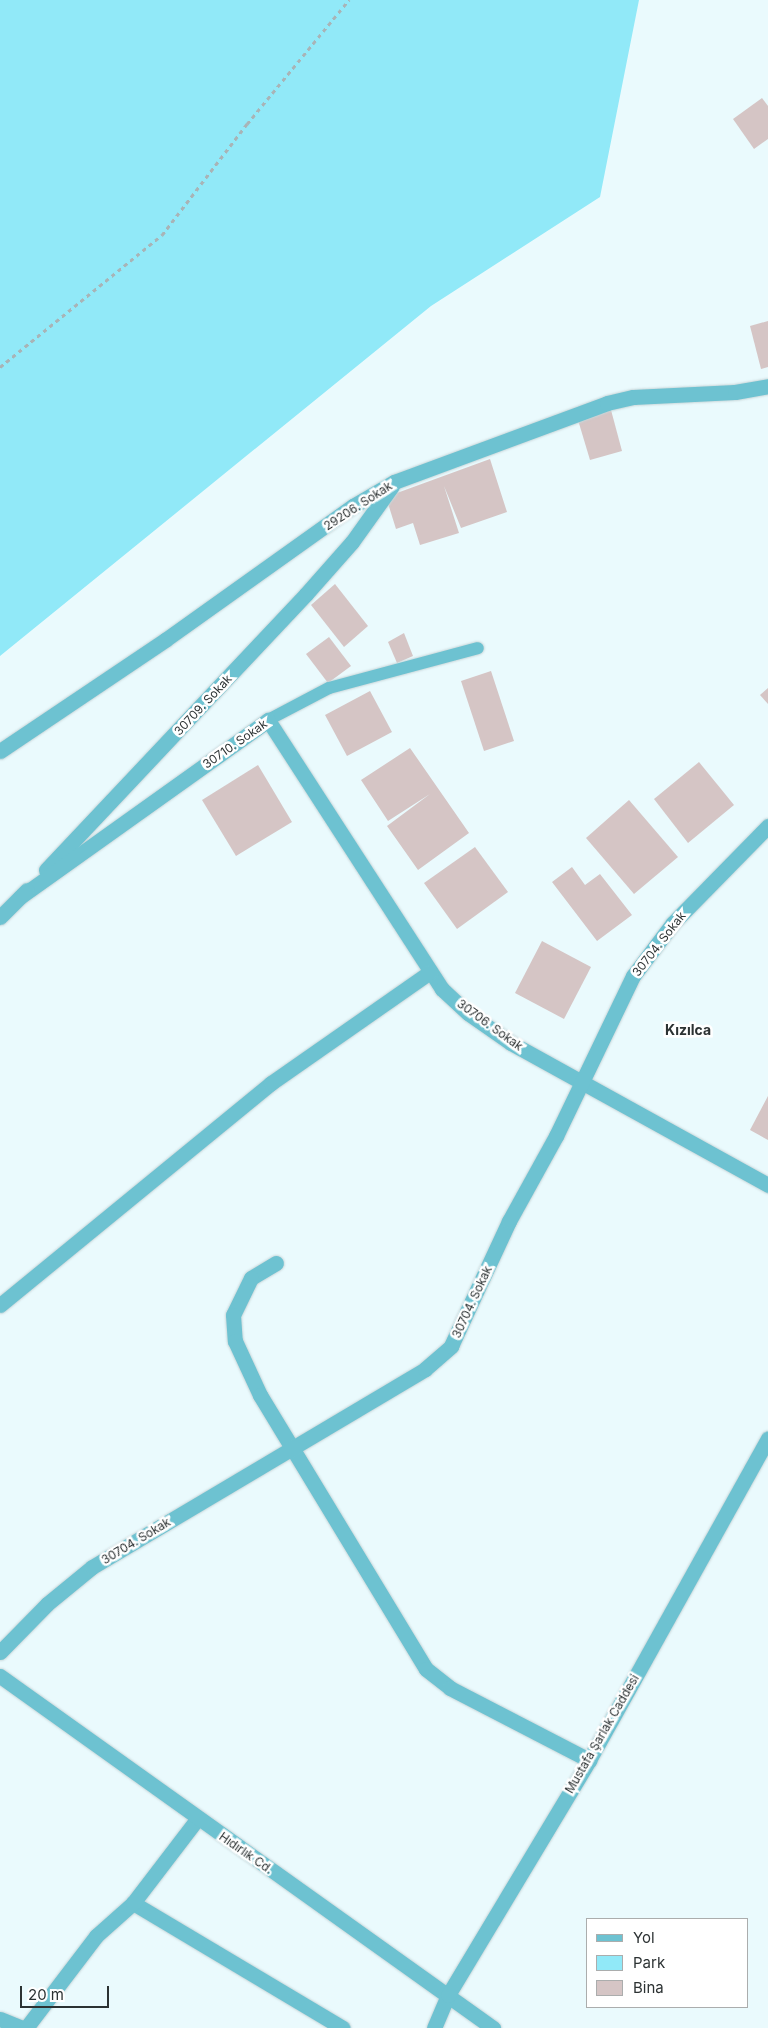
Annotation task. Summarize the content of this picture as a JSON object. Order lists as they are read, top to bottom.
{
  "streets": {
    "street": [
      "29206. Sokak",
      "30709. Sokak",
      "30710. Sokak",
      "30704. Sokak",
      "30706. Sokak",
      "Mustafa Şarlak Caddesi",
      "Hıdırlık Cd."
    ]
  },
  "crossings": [
    ["29206. Sokak", "30709. Sokak"],
    ["30709. Sokak", "30710. Sokak"],
    ["30710. Sokak", "30706. Sokak"],
    ["30704. Sokak", "30706. Sokak"],
    ["Mustafa Şarlak Caddesi", "Hıdırlık Cd."]
  ],
  "districts": ["Kızılca"],
  "legend": ["Yol", "Park", "Bina"],
  "scale_bar": "20 m"
}
